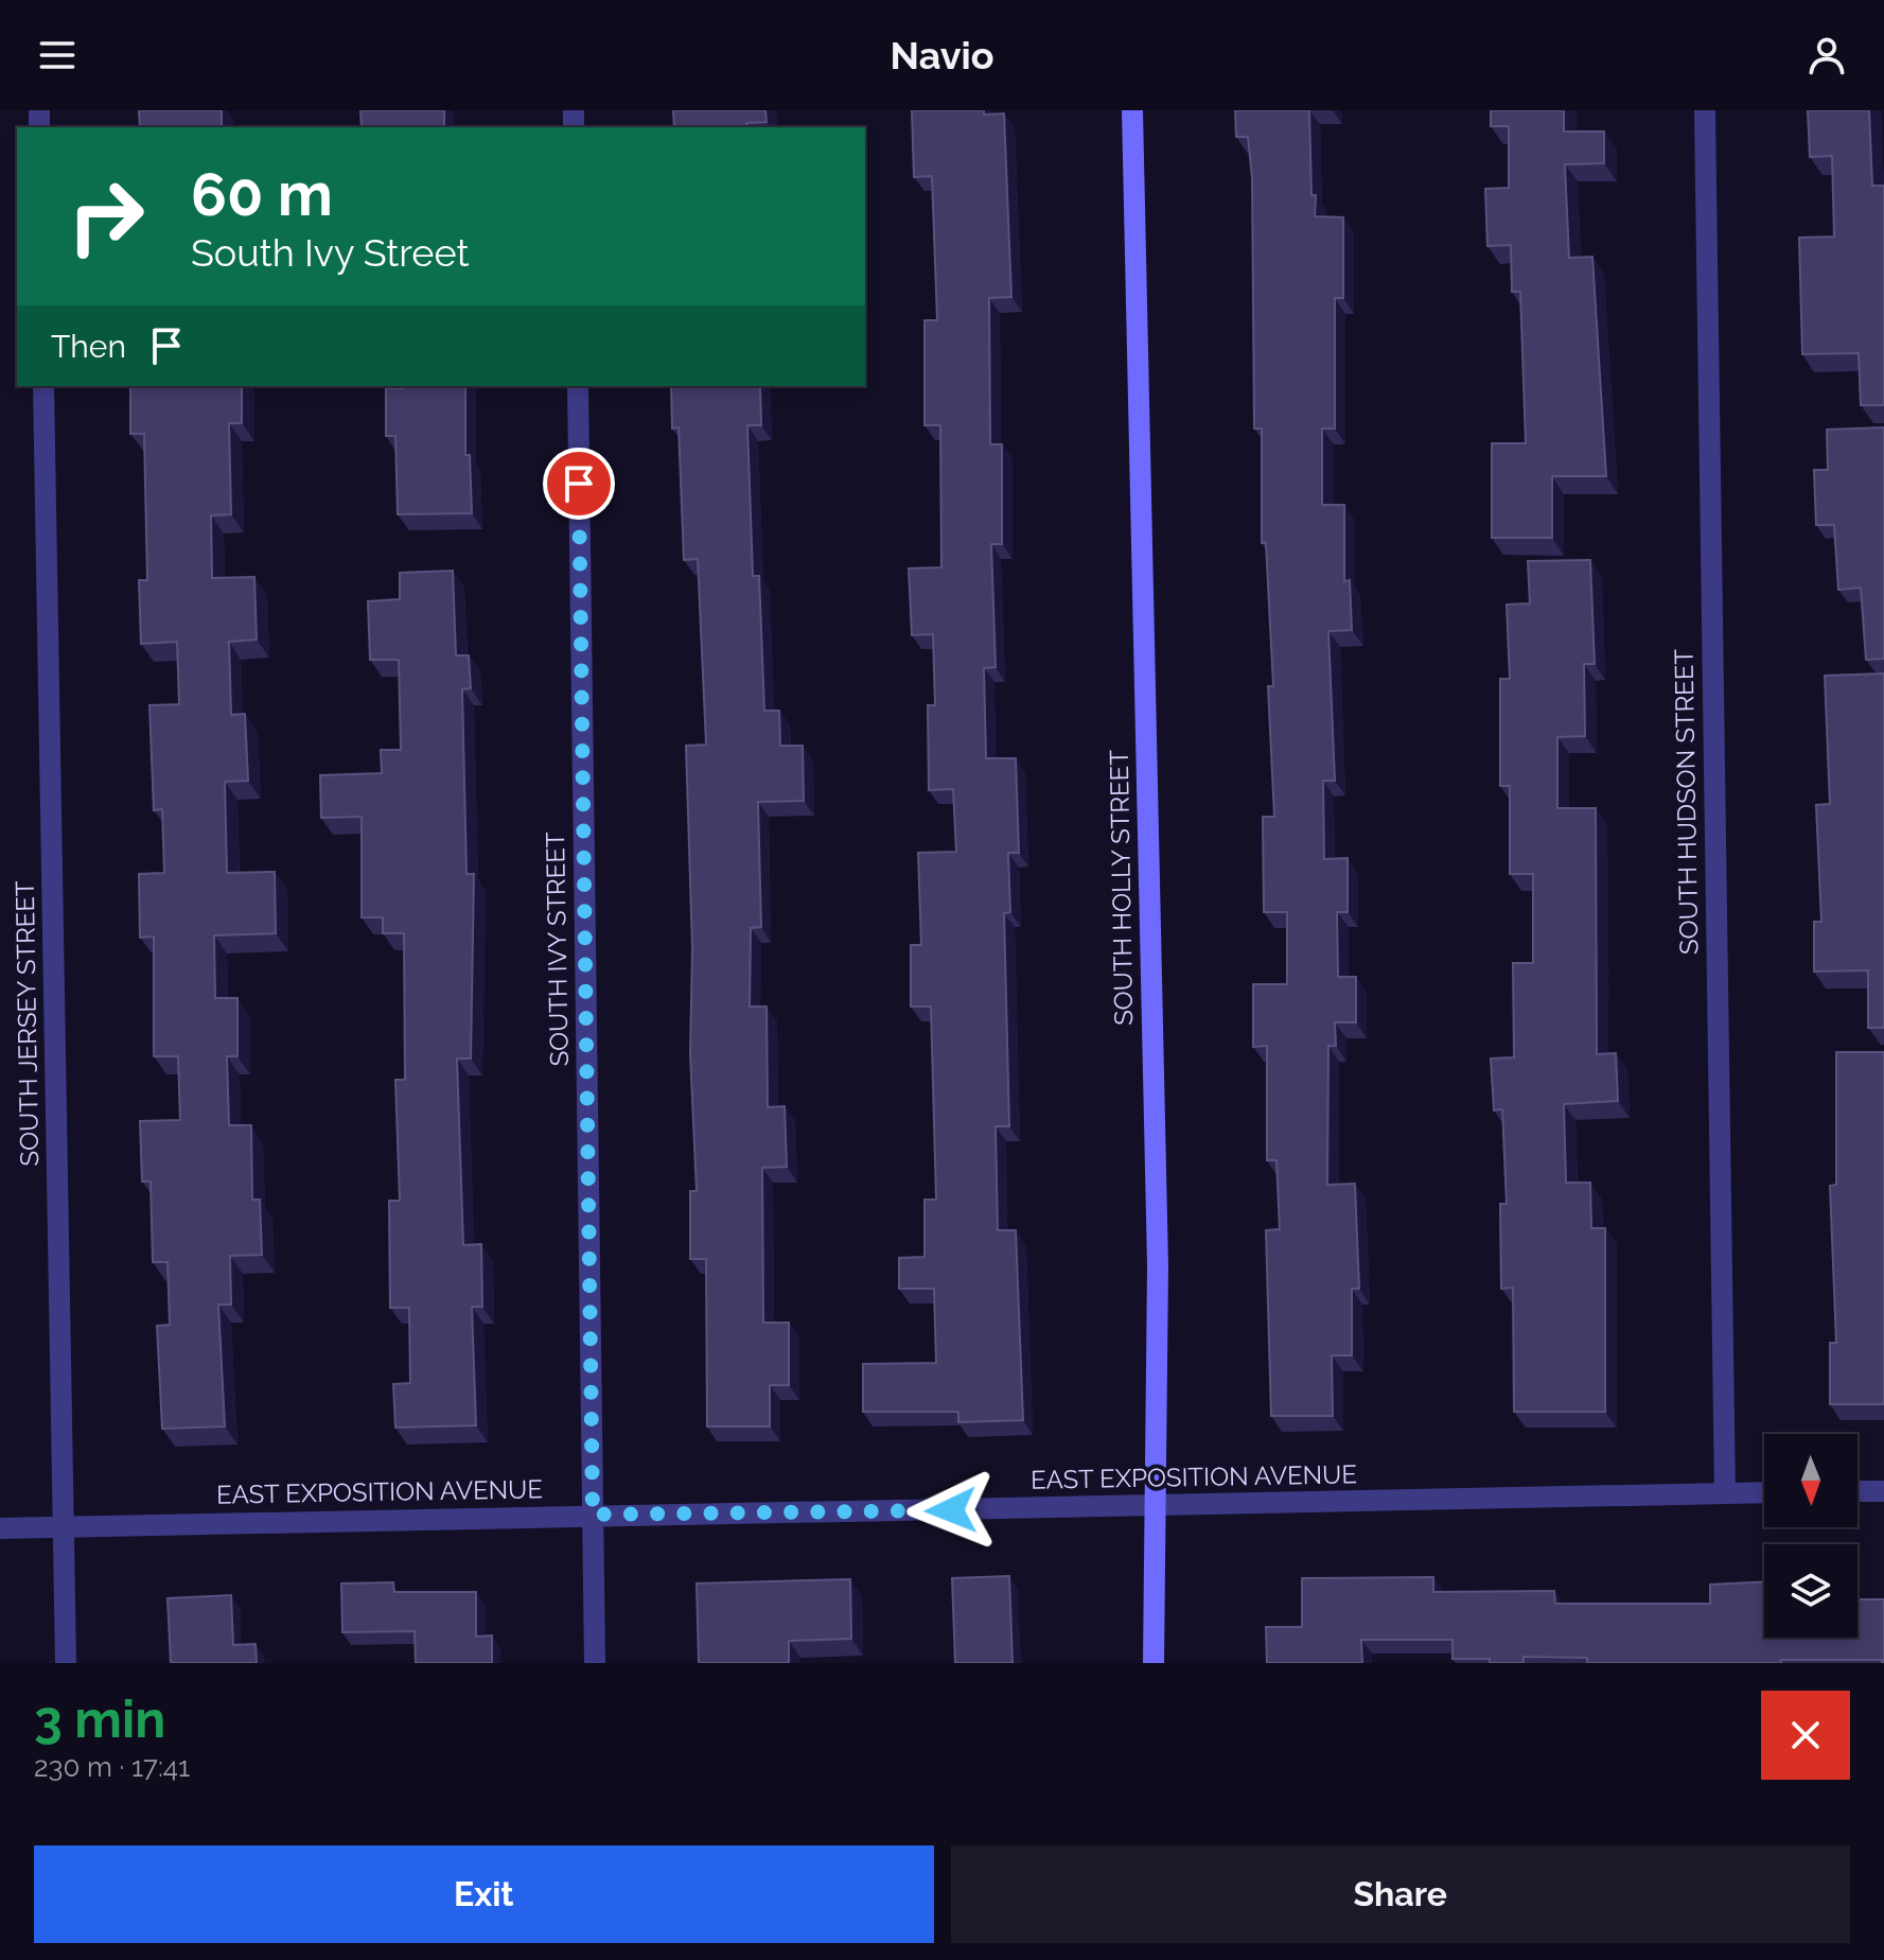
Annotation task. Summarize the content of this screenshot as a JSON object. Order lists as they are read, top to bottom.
{
  "streets": {
    "main road": ["SOUTH HOLLY STREET"],
    "street": [
      "SOUTH HUDSON STREET",
      "SOUTH IVY STREET",
      "SOUTH JERSEY STREET",
      "EAST EXPOSITION AVENUE"
    ]
  },
  "crossings": [
    ["SOUTH HUDSON STREET", "EAST EXPOSITION AVENUE"],
    ["SOUTH HOLLY STREET", "EAST EXPOSITION AVENUE"],
    ["SOUTH IVY STREET", "EAST EXPOSITION AVENUE"],
    ["SOUTH JERSEY STREET", "EAST EXPOSITION AVENUE"]
  ],
  "north": "bottom",
  "page": {
    "header": "Navio",
    "turn": ["60 m", "South Ivy Street"],
    "then": "Then",
    "heading": ["3 min", "230 m · 17:41"],
    "buttons": ["Exit", "Share"]
  }
}
